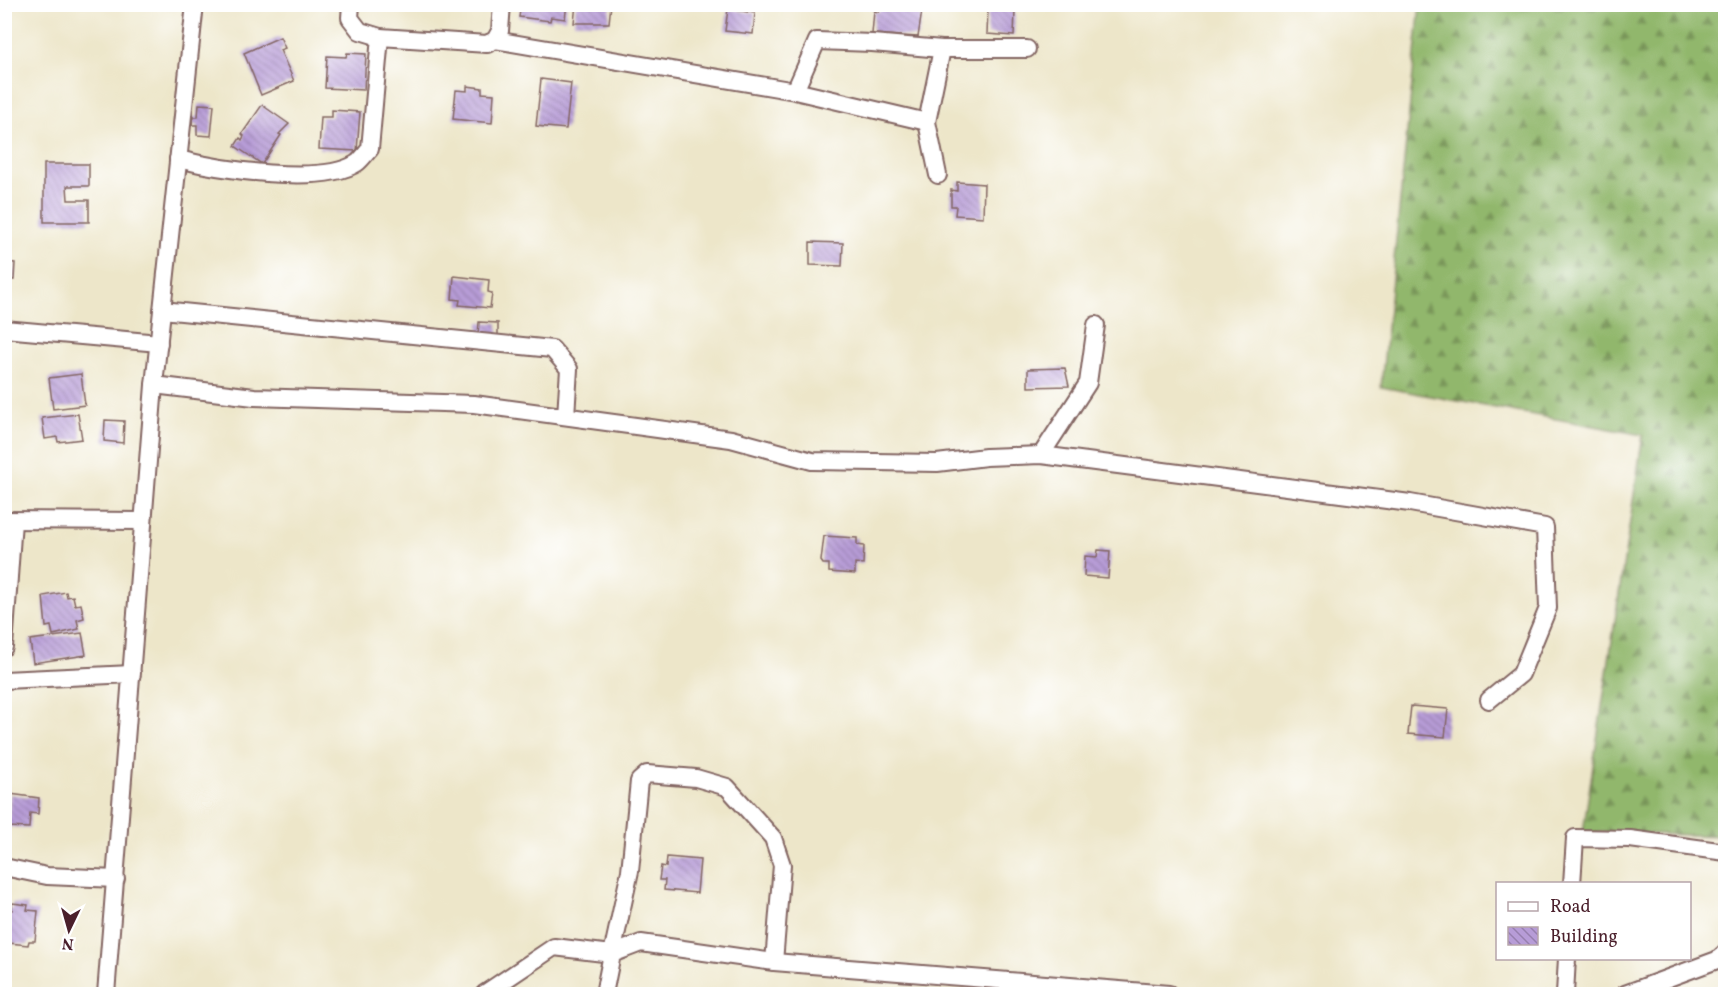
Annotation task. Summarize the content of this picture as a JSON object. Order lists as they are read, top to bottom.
{
  "legend": ["Road", "Building"],
  "north": "bottom"
}
